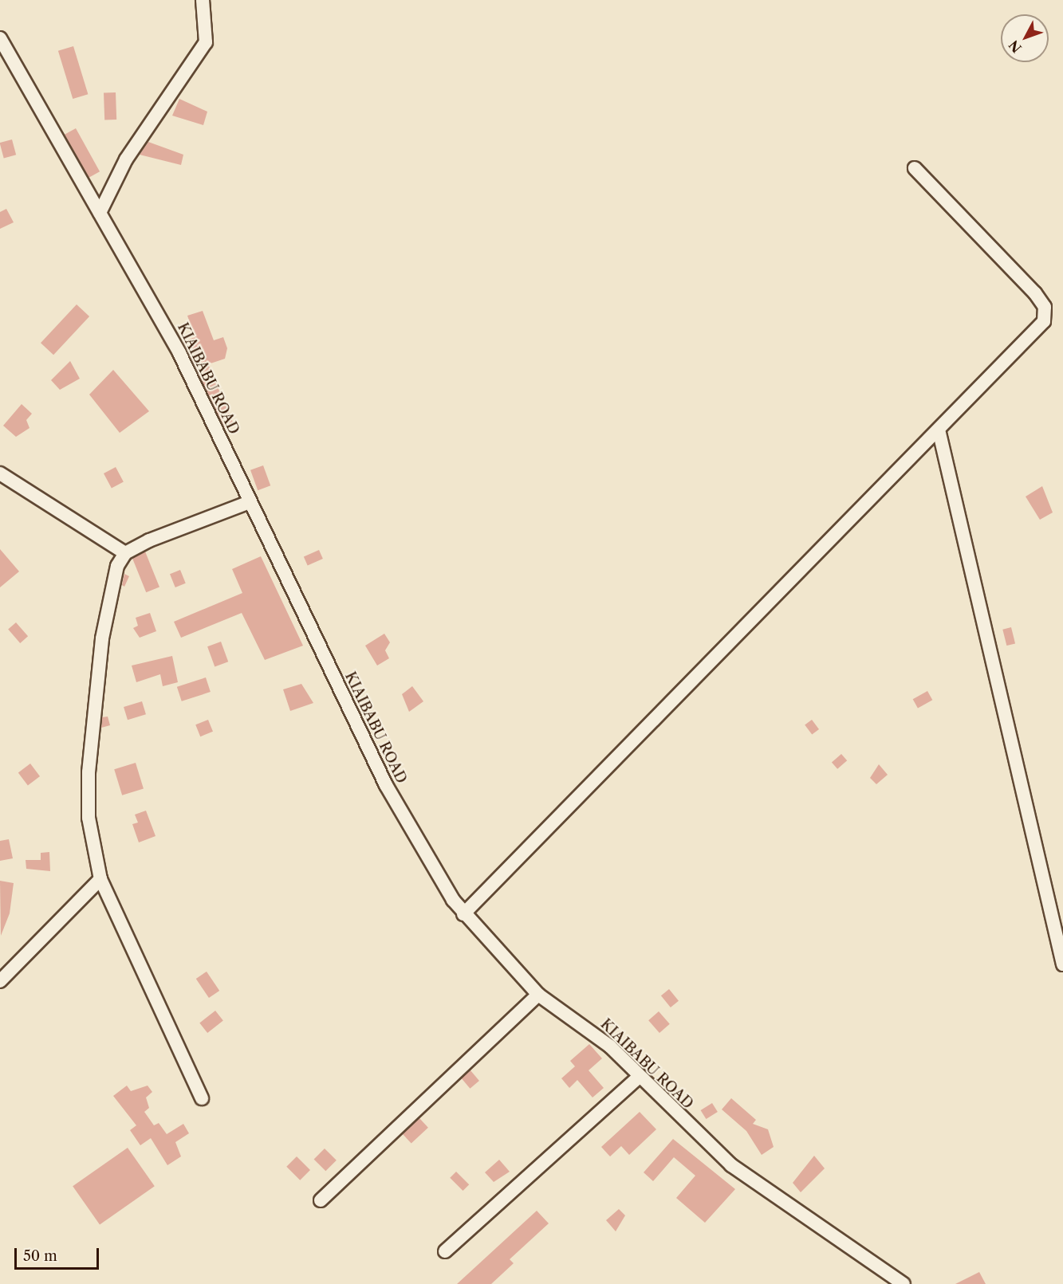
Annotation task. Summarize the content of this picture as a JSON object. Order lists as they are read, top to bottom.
{
  "streets": {
    "street": ["KIAIBABU ROAD"]
  },
  "scale_bar": "50 m",
  "north": "bottom left"
}
